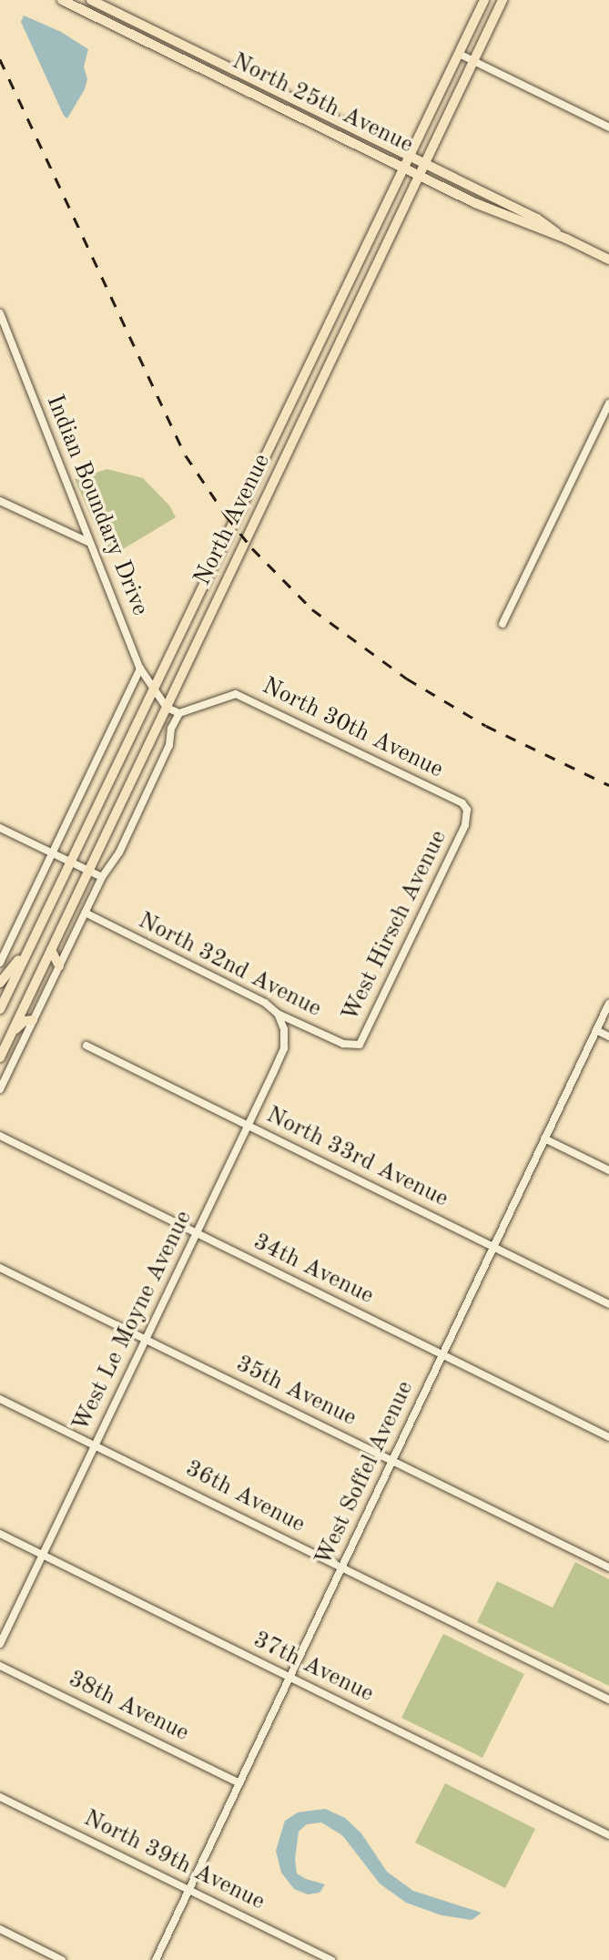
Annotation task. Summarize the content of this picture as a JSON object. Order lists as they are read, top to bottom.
{
  "streets": {
    "main road": ["North 25th Avenue", "North Avenue"],
    "street": [
      "Indian Boundary Drive",
      "North 30th Avenue",
      "West Hirsch Avenue",
      "North 32nd Avenue",
      "North 33rd Avenue",
      "34th Avenue",
      "West Le Moyne Avenue",
      "35th Avenue",
      "West Soffel Avenue",
      "36th Avenue",
      "37th Avenue",
      "38th Avenue",
      "North 39th Avenue"
    ]
  },
  "crossings": [
    ["North 25th Avenue", "North Avenue"],
    ["Indian Boundary Drive", "North Avenue"],
    ["North 30th Avenue", "West Hirsch Avenue"],
    ["West Hirsch Avenue", "North 32nd Avenue"],
    ["North 32nd Avenue", "West Le Moyne Avenue"],
    ["North 33rd Avenue", "West Le Moyne Avenue"],
    ["North 33rd Avenue", "West Soffel Avenue"],
    ["34th Avenue", "West Le Moyne Avenue"],
    ["34th Avenue", "West Soffel Avenue"],
    ["West Le Moyne Avenue", "35th Avenue"],
    ["West Le Moyne Avenue", "36th Avenue"],
    ["West Le Moyne Avenue", "37th Avenue"],
    ["35th Avenue", "West Soffel Avenue"],
    ["West Soffel Avenue", "36th Avenue"],
    ["West Soffel Avenue", "37th Avenue"],
    ["West Soffel Avenue", "38th Avenue"],
    ["West Soffel Avenue", "North 39th Avenue"]
  ]
}
